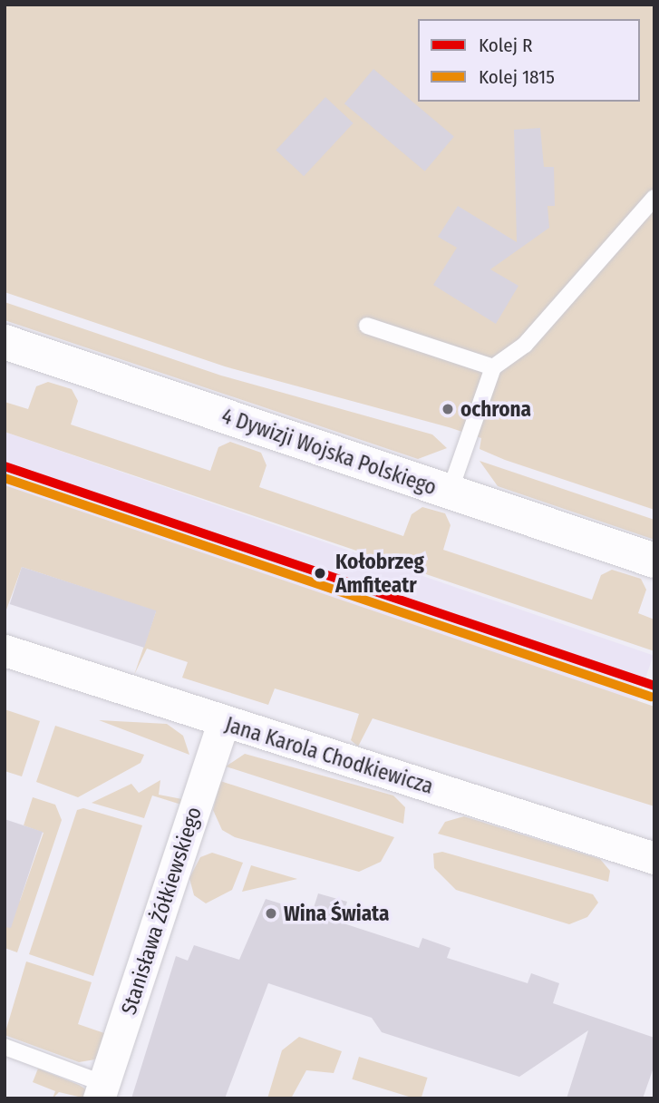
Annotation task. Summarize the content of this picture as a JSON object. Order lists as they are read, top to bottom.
{
  "streets": {
    "street": ["4 Dywizji Wojska Polskiego", "Jana Karola Chodkiewicza", "Stanisława Żółkiewskiego"]
  },
  "crossings": [
    ["Jana Karola Chodkiewicza", "Stanisława Żółkiewskiego"]
  ],
  "places": ["ochrona", "Kołobrzeg Amfiteatr", "Wina Świata"],
  "lines": ["rail line R", "rail line 1815"],
  "legend": ["Kolej R", "Kolej 1815"]
}
